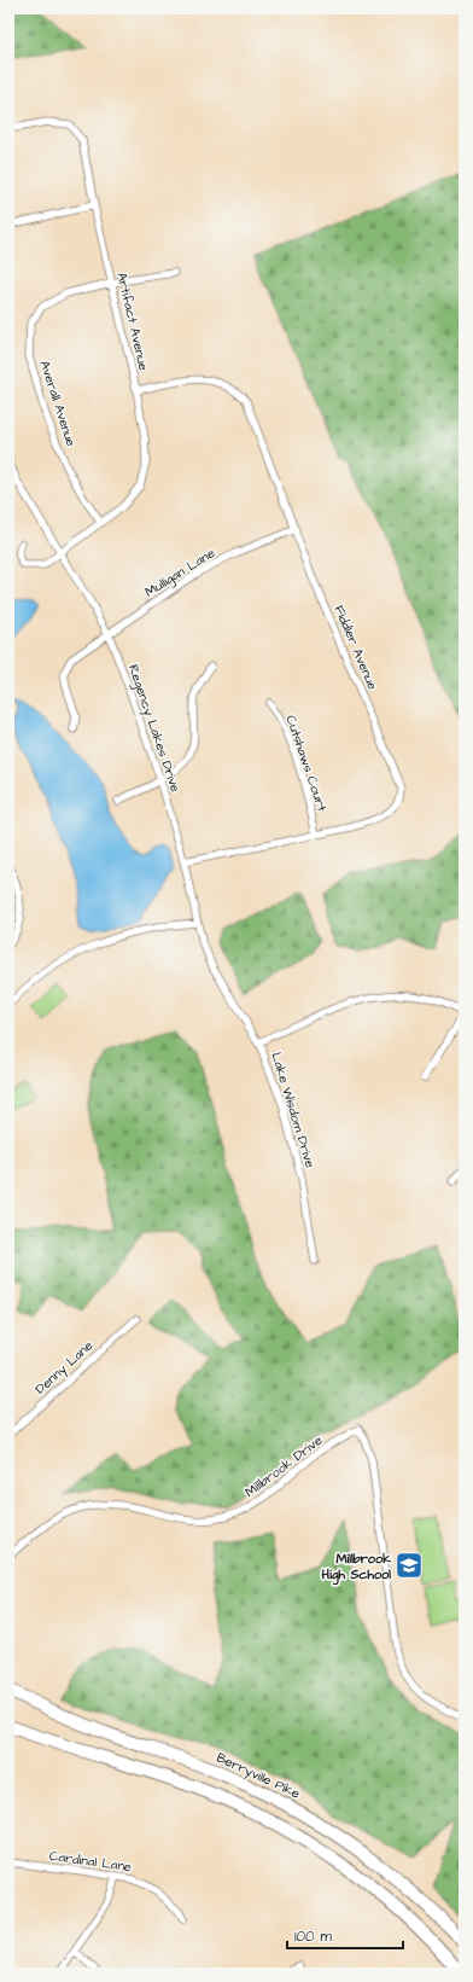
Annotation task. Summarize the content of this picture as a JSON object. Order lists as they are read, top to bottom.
{
  "streets": {
    "highway": ["Berryville Pike"],
    "street": [
      "Artifact Avenue",
      "Averall Avenue",
      "Mulligan Lane",
      "Fiddler Avenue",
      "Regency Lakes Drive",
      "Cutshaws Court",
      "Lake Wisdom Drive",
      "Denny Lane",
      "Millbrook Drive",
      "Cardinal Lane"
    ]
  },
  "crossings": [
    ["Artifact Avenue", "Averall Avenue"],
    ["Artifact Avenue", "Fiddler Avenue"],
    ["Artifact Avenue", "Regency Lakes Drive"],
    ["Mulligan Lane", "Fiddler Avenue"],
    ["Mulligan Lane", "Regency Lakes Drive"],
    ["Fiddler Avenue", "Regency Lakes Drive"],
    ["Fiddler Avenue", "Cutshaws Court"],
    ["Regency Lakes Drive", "Lake Wisdom Drive"]
  ],
  "places": {
    "school or university": ["Millbrook High School"]
  },
  "scale_bar": "100 m"
}
